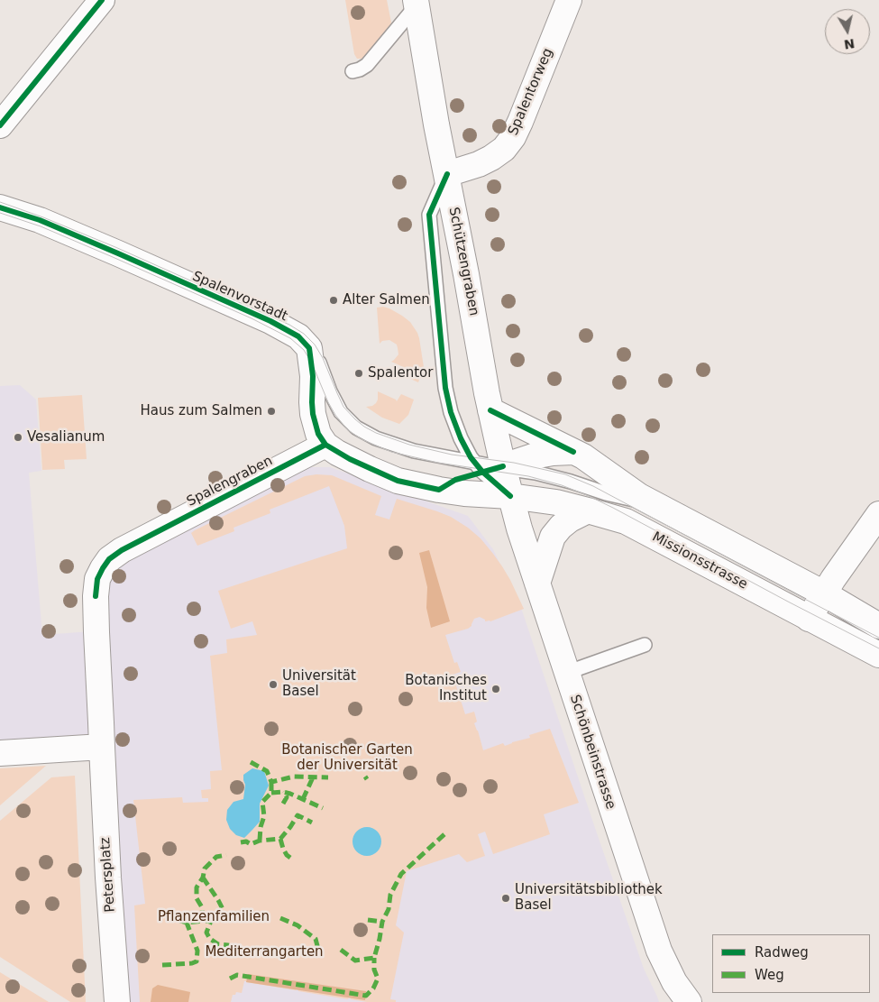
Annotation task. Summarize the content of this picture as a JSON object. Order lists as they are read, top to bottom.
{
  "streets": {
    "main road": [
      "Spalentorweg",
      "Schützengraben",
      "Spalenvorstadt",
      "Spalengraben",
      "Missionsstrasse",
      "Schönbeinstrasse",
      "Petersplatz"
    ]
  },
  "crossings": [
    ["Spalentorweg", "Schützengraben"],
    ["Schützengraben", "Spalenvorstadt"],
    ["Schützengraben", "Missionsstrasse"],
    ["Schützengraben", "Schönbeinstrasse"],
    ["Spalengraben", "Petersplatz"],
    ["Missionsstrasse", "Schönbeinstrasse"]
  ],
  "parks": ["Botanischer Garten der Universität", "Pflanzenfamilien", "Mediterrangarten"],
  "places": [
    "Alter Salmen",
    "Spalentor",
    "Haus zum Salmen",
    "Vesalianum",
    "Universität Basel",
    "Botanisches Institut",
    "Universitätsbibliothek Basel"
  ],
  "legend": ["Radweg", "Weg"],
  "north": "bottom"
}
